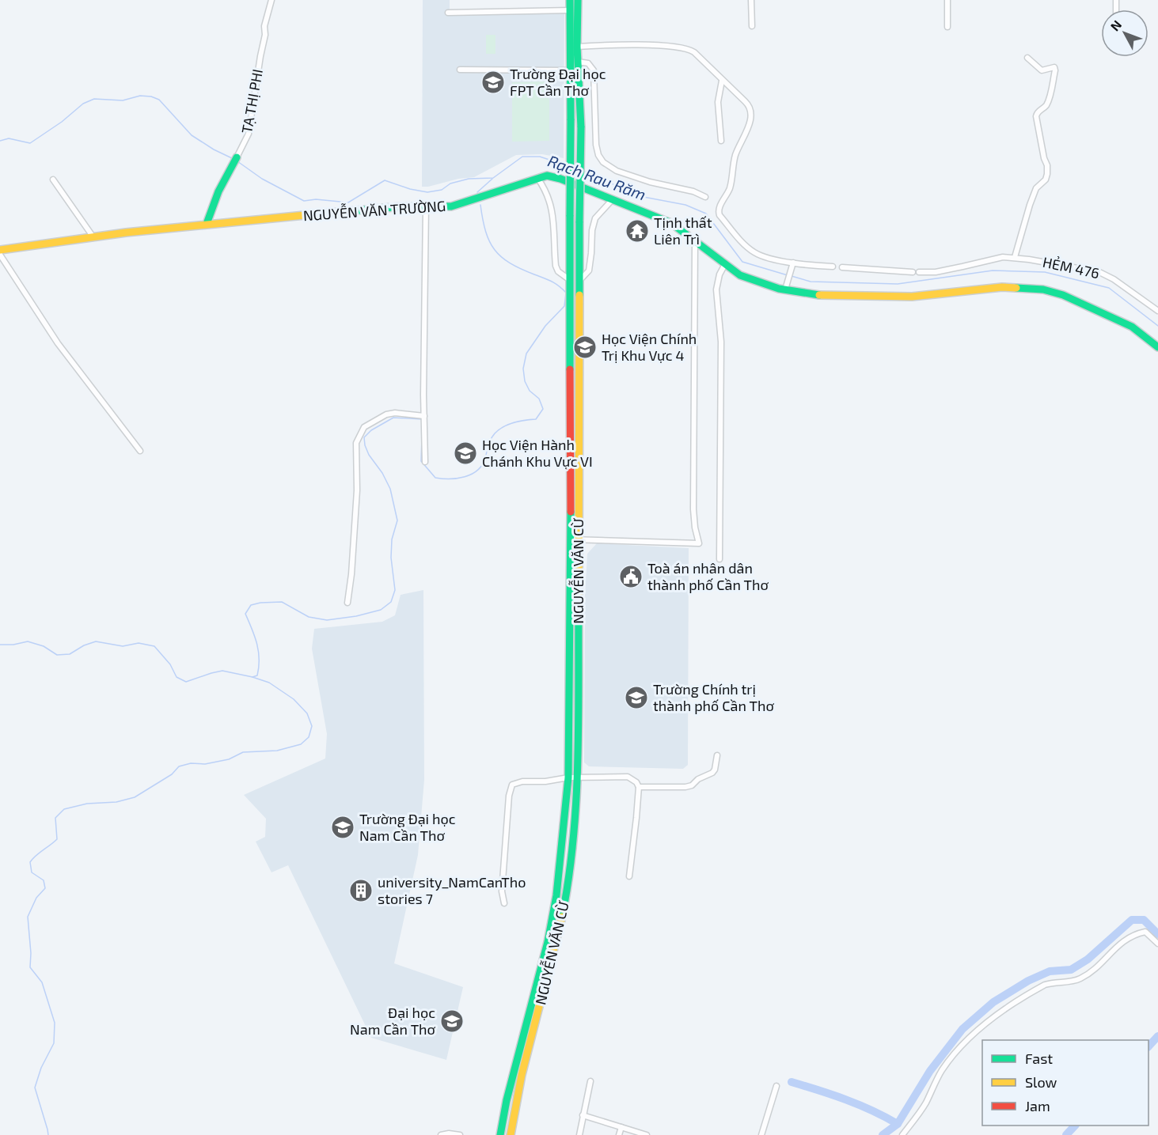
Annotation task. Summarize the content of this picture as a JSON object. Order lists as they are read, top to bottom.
{
  "streets": {
    "main road": ["TẠ THỊ PHI", "NGUYỄN VĂN TRƯỜNG", "NGUYỄN VĂN CỪ"],
    "street": ["HẺM 476"]
  },
  "crossings": [
    ["TẠ THỊ PHI", "NGUYỄN VĂN TRƯỜNG"]
  ],
  "water": ["Rạch Rau Răm"],
  "places": {
    "school or university": [
      "Trường Đại học FPT Cần Thơ",
      "Học Viện Chính Trị Khu Vực 4",
      "Học Viện Hành Chánh Khu Vực VI",
      "Trường Chính trị thành phố Cần Thơ",
      "Trường Đại học Nam Cần Thơ",
      "Đại học Nam Cần Thơ"
    ],
    "temple": ["Tịnh thất Liên Trì"],
    "public building": ["Toà án nhân dân thành phố Cần Thơ"],
    "building": ["university_NamCanTho stories 7"]
  },
  "legend": ["Fast", "Slow", "Jam"],
  "north": "top left"
}
